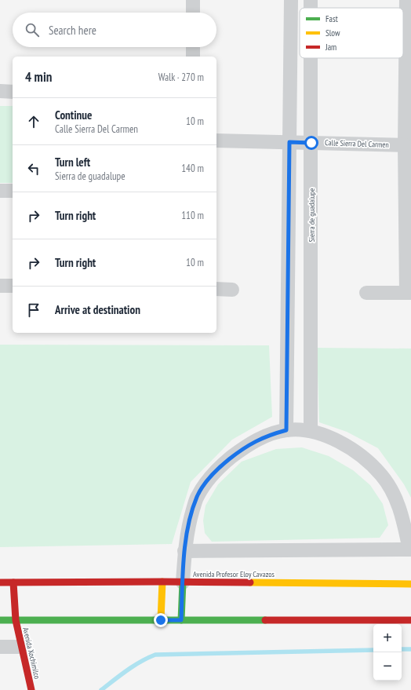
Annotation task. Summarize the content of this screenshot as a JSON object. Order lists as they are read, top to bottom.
{
  "streets": {
    "main road": ["Avenida Profesor Eloy Cavazos", "Avenida Xochimilco"],
    "street": ["Calle Sierra Del Carmen", "Sierra de guadalupe"]
  },
  "crossings": [
    ["Calle Sierra Del Carmen", "Sierra de guadalupe"],
    ["Avenida Profesor Eloy Cavazos", "Avenida Xochimilco"]
  ],
  "legend": ["Fast", "Slow", "Jam"],
  "page": {
    "search": "Search here",
    "heading": ["4 min", "Walk · 270 m"],
    "list": [
      ["Continue", "Calle Sierra Del Carmen", "10 m"],
      ["Turn left", "Sierra de guadalupe", "140 m"],
      ["Turn right", "110 m"],
      ["Turn right", "10 m"],
      "Arrive at destination"
    ],
    "map_buttons": ["+", "−"]
  }
}
